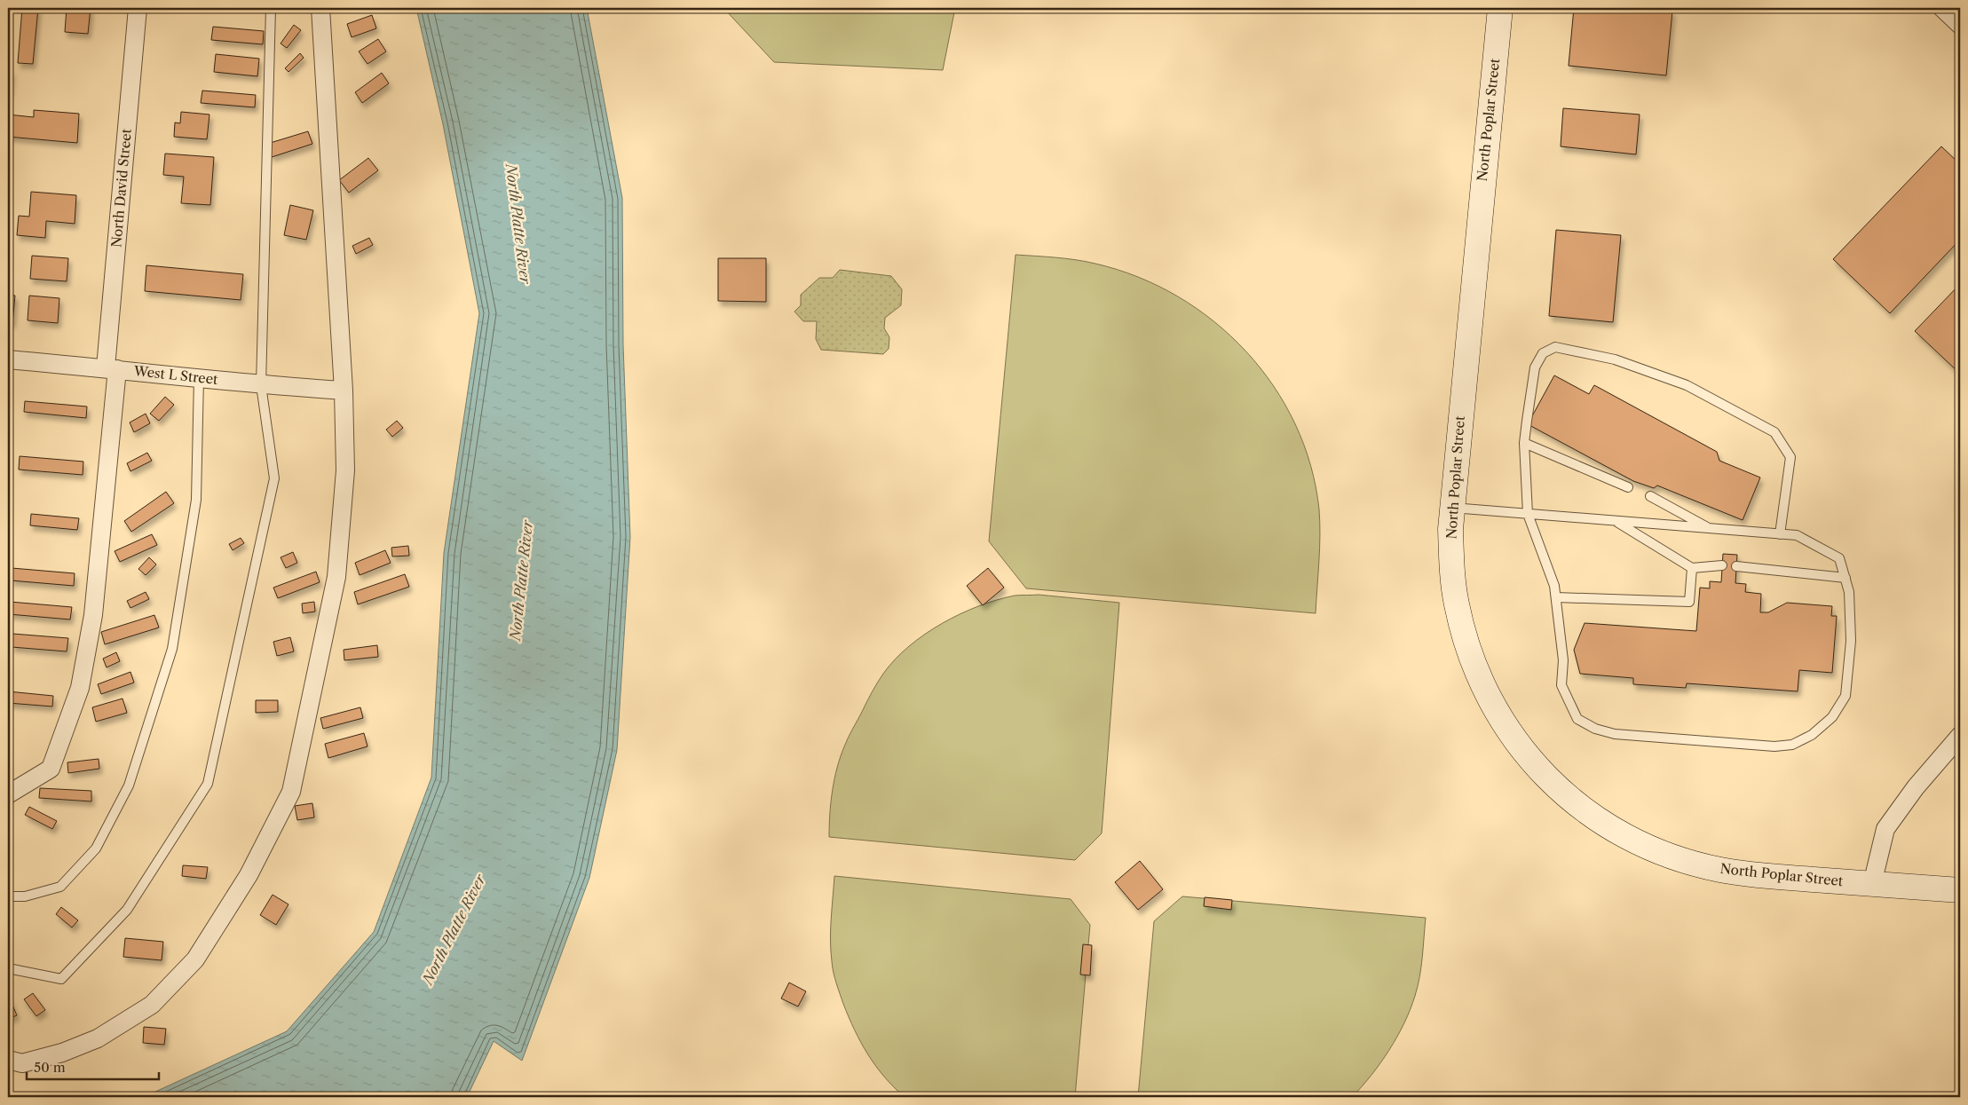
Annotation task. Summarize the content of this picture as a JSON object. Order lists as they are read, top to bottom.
{
  "streets": {
    "main road": ["North Poplar Street"],
    "street": ["North David Street", "West L Street"]
  },
  "crossings": [
    ["North David Street", "West L Street"]
  ],
  "water": ["North Platte River"],
  "scale_bar": "50 m"
}
